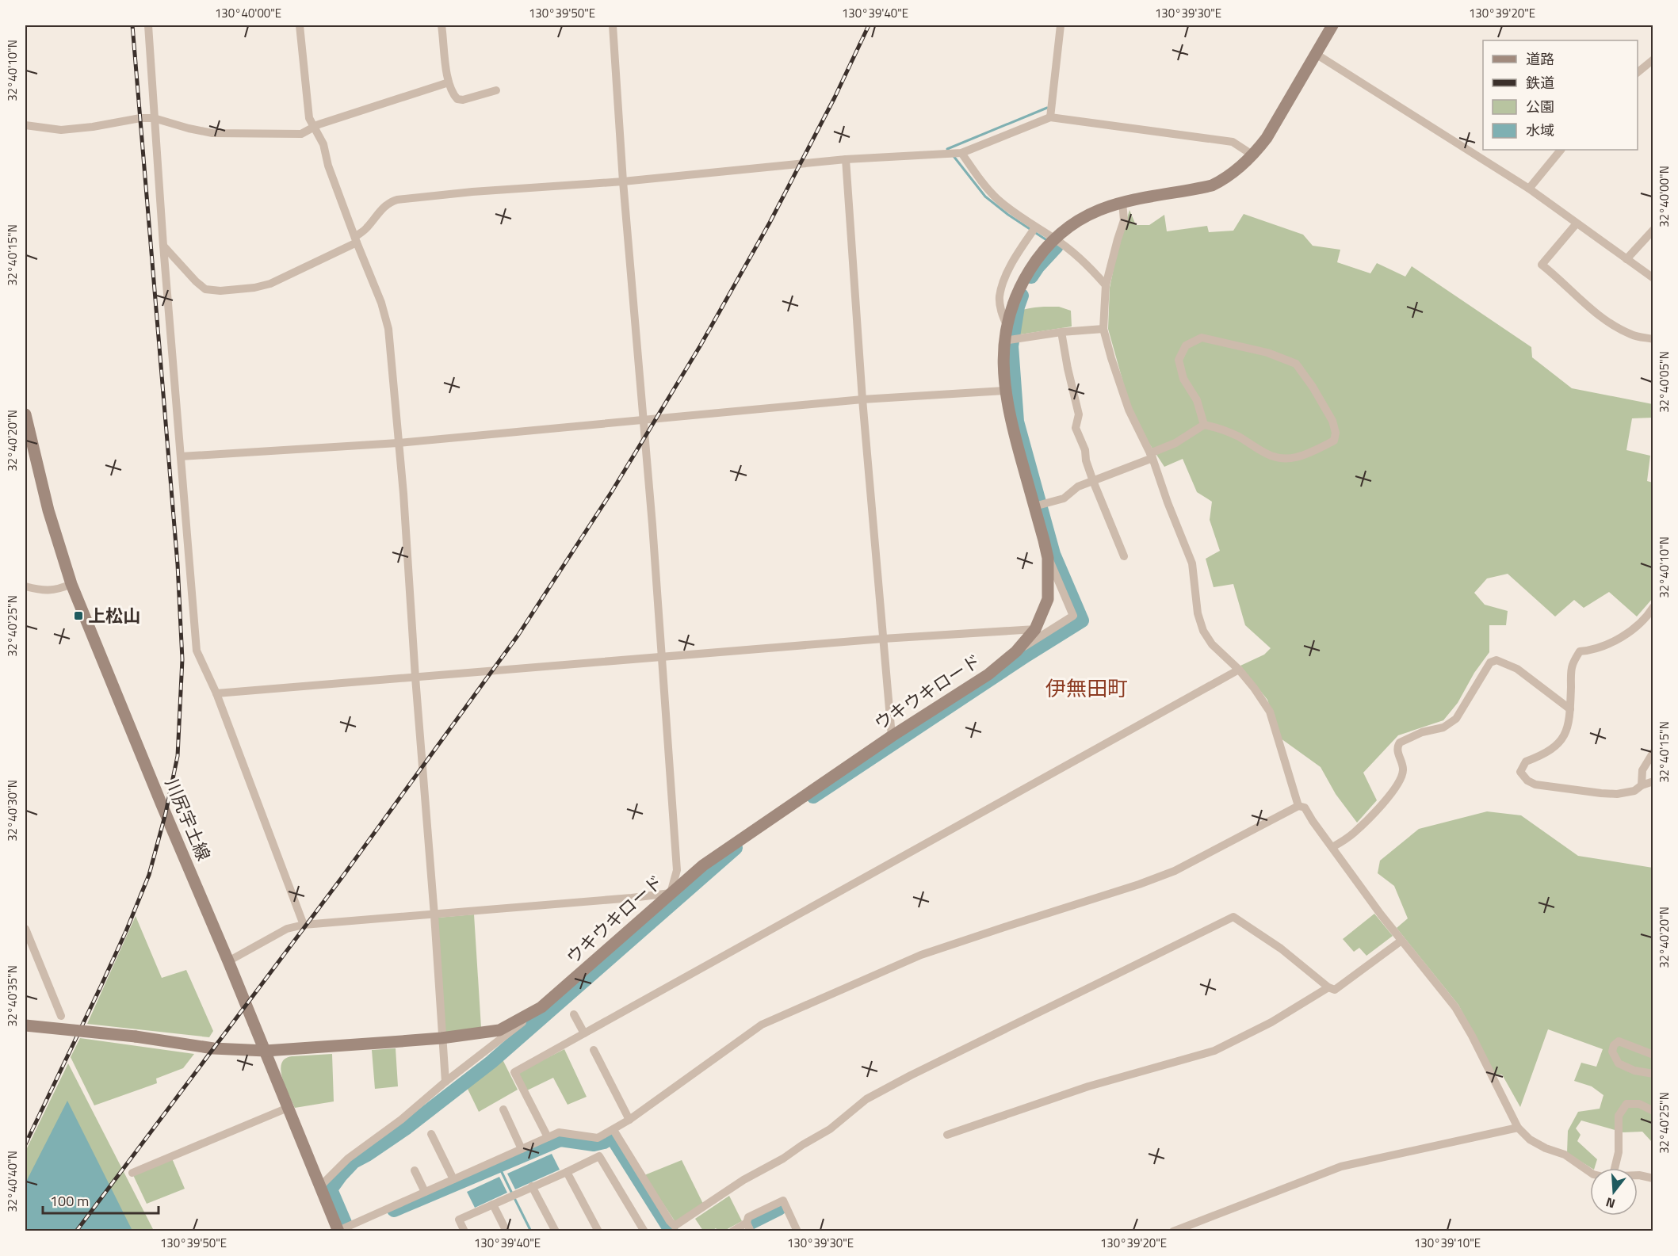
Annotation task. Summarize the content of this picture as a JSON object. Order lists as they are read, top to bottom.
{
  "streets": {
    "street": ["ウキウキロード", "川尻宇土線"]
  },
  "crossings": [
    ["ウキウキロード", "川尻宇土線"]
  ],
  "districts": ["伊無田町"],
  "places": {
    "transit": ["上松山"]
  },
  "legend": [
    "道路",
    "鉄道",
    "公園",
    "水域"
  ],
  "scale_bar": "100 m",
  "north": "bottom",
  "coordinates": [
    "130°40'00\"E",
    "130°39'50\"E",
    "130°39'40\"E",
    "130°39'30\"E",
    "130°39'20\"E",
    "32°40'10\"N",
    "32°40'00\"N",
    "32°40'15\"N",
    "32°40'05\"N",
    "32°40'20\"N",
    "32°40'25\"N",
    "32°40'30\"N",
    "32°40'35\"N",
    "32°40'40\"N",
    "130°39'10\"E"
  ]
}
